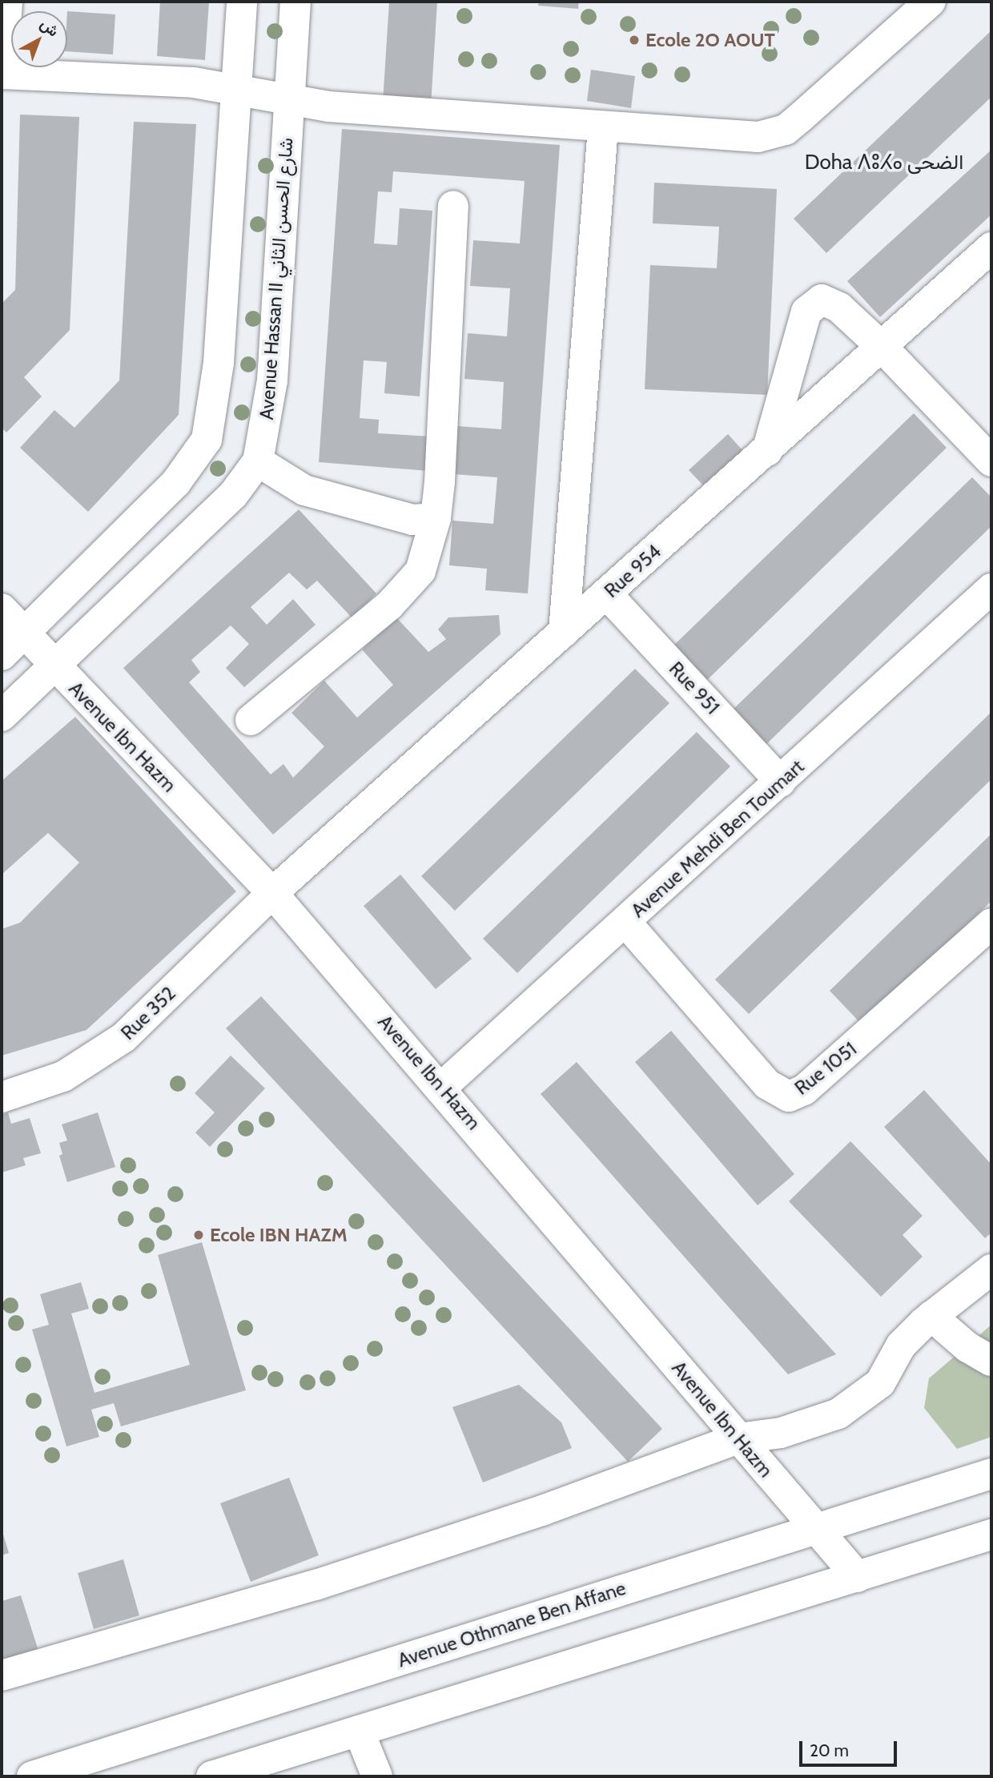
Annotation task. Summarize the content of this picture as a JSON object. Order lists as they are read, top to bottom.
{
  "streets": {
    "street": [
      "Avenue Hassan II شارع الحسن الثاني",
      "Rue 954",
      "Rue 951",
      "Avenue Ibn Hazm",
      "Avenue Mehdi Ben Toumart",
      "Rue 352",
      "Rue 1051",
      "Avenue Othmane Ben Affane"
    ]
  },
  "crossings": [
    ["Avenue Hassan II شارع الحسن الثاني", "Avenue Ibn Hazm"],
    ["Rue 954", "Rue 951"],
    ["Rue 954", "Avenue Ibn Hazm"],
    ["Rue 954", "Rue 352"],
    ["Rue 951", "Avenue Mehdi Ben Toumart"],
    ["Avenue Ibn Hazm", "Avenue Mehdi Ben Toumart"],
    ["Avenue Ibn Hazm", "Rue 352"],
    ["Avenue Ibn Hazm", "Avenue Othmane Ben Affane"],
    ["Avenue Mehdi Ben Toumart", "Rue 1051"]
  ],
  "districts": ["Doha ⴷⵓⵃⴰ الضحى"],
  "places": ["Ecole 2O AOUT", "Ecole IBN HAZM"],
  "scale_bar": "20 m",
  "north": "top right"
}
